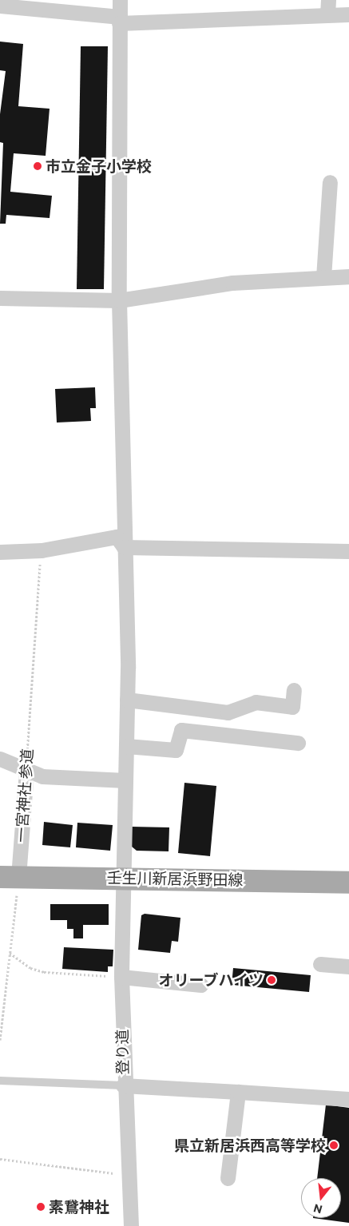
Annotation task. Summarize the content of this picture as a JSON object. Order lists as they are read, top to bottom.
{
  "streets": {
    "main road": ["壬生川新居浜野田線"],
    "street": ["一宮神社 参道", "登り道"]
  },
  "crossings": [
    ["一宮神社 参道", "壬生川新居浜野田線"],
    ["壬生川新居浜野田線", "登り道"]
  ],
  "places": [
    "市立金子小学校",
    "オリーブハイツ",
    "県立新居浜西高等学校",
    "素鵞神社"
  ],
  "north": "bottom"
}
